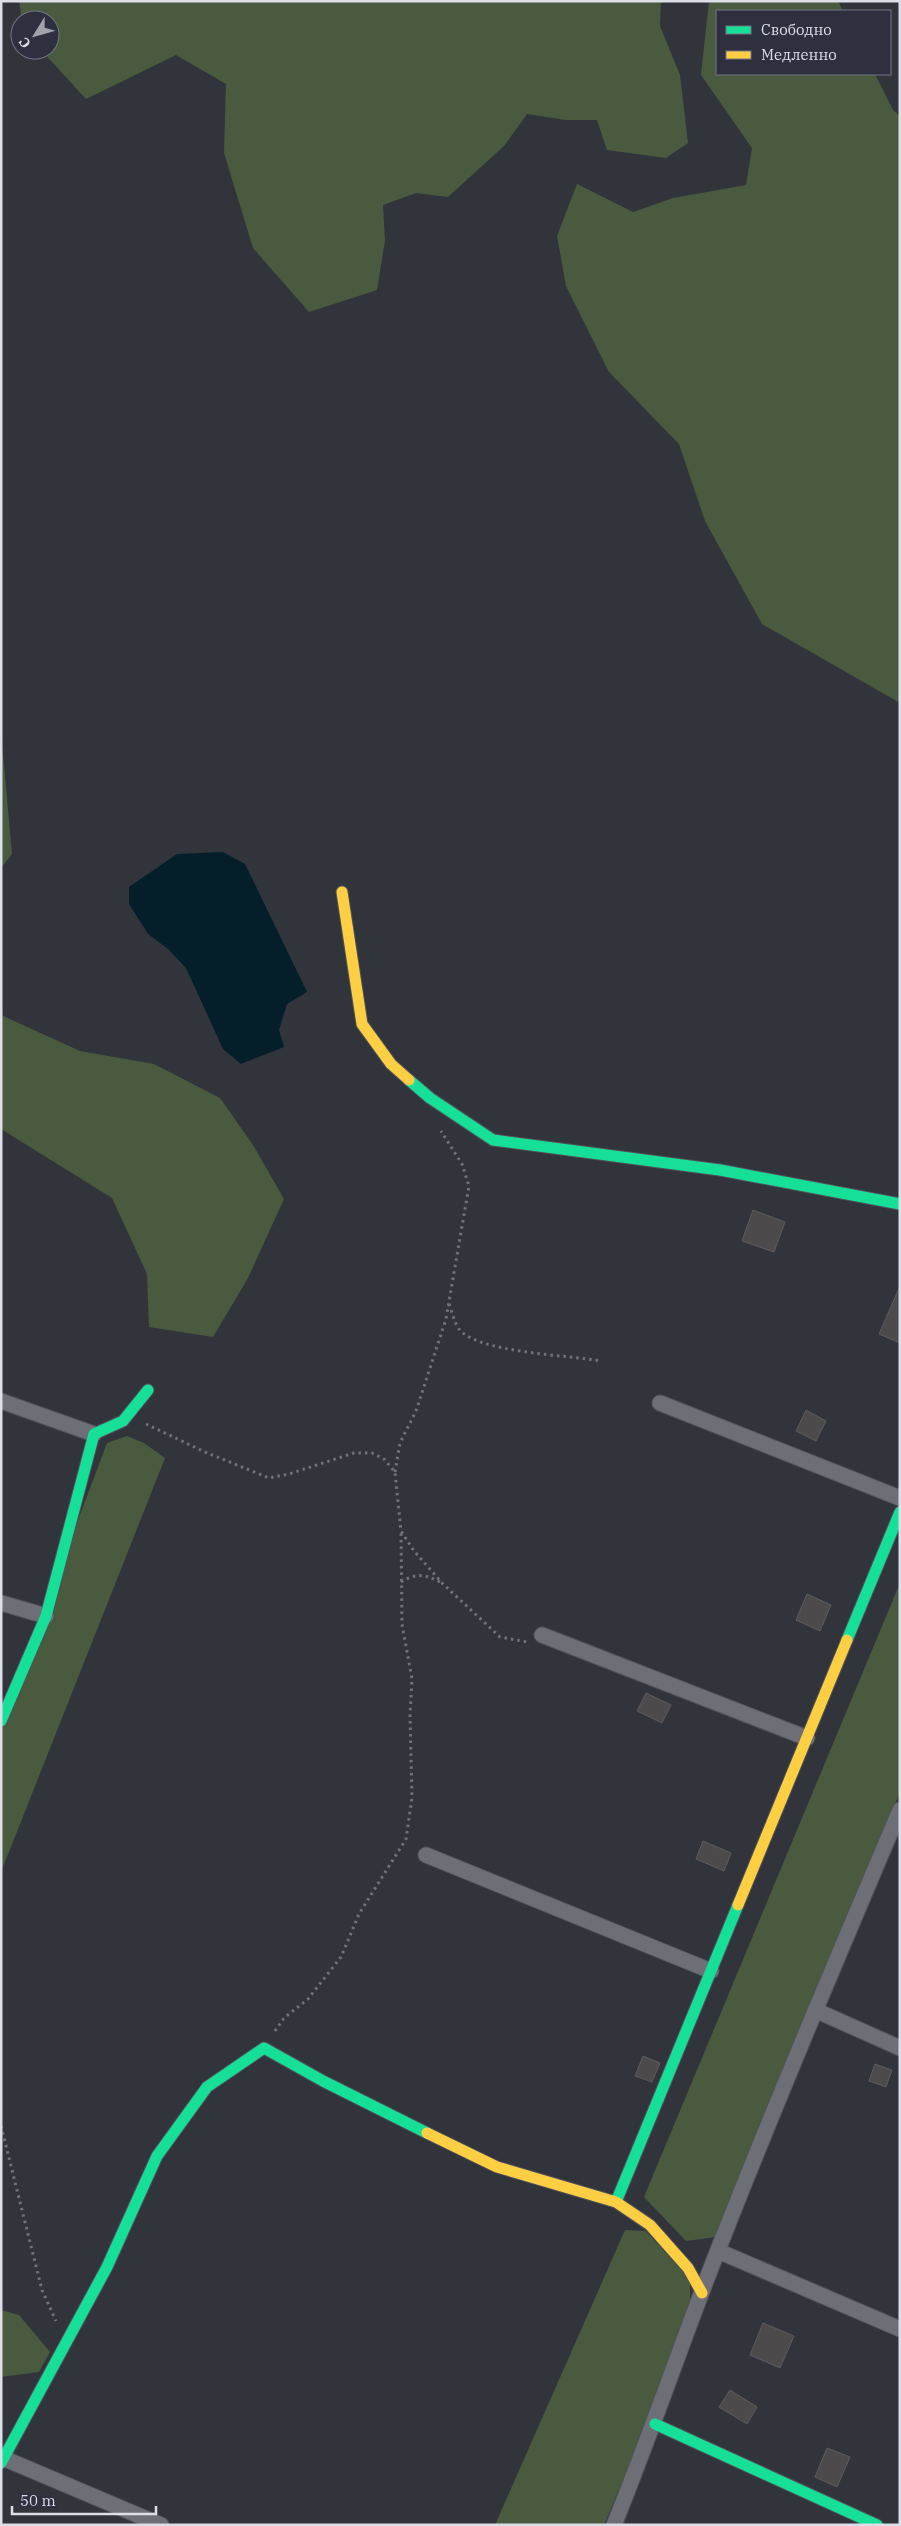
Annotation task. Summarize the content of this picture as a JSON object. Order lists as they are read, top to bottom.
{
  "legend": ["Свободно", "Медленно"],
  "scale_bar": "50 m",
  "north": "bottom left"
}
